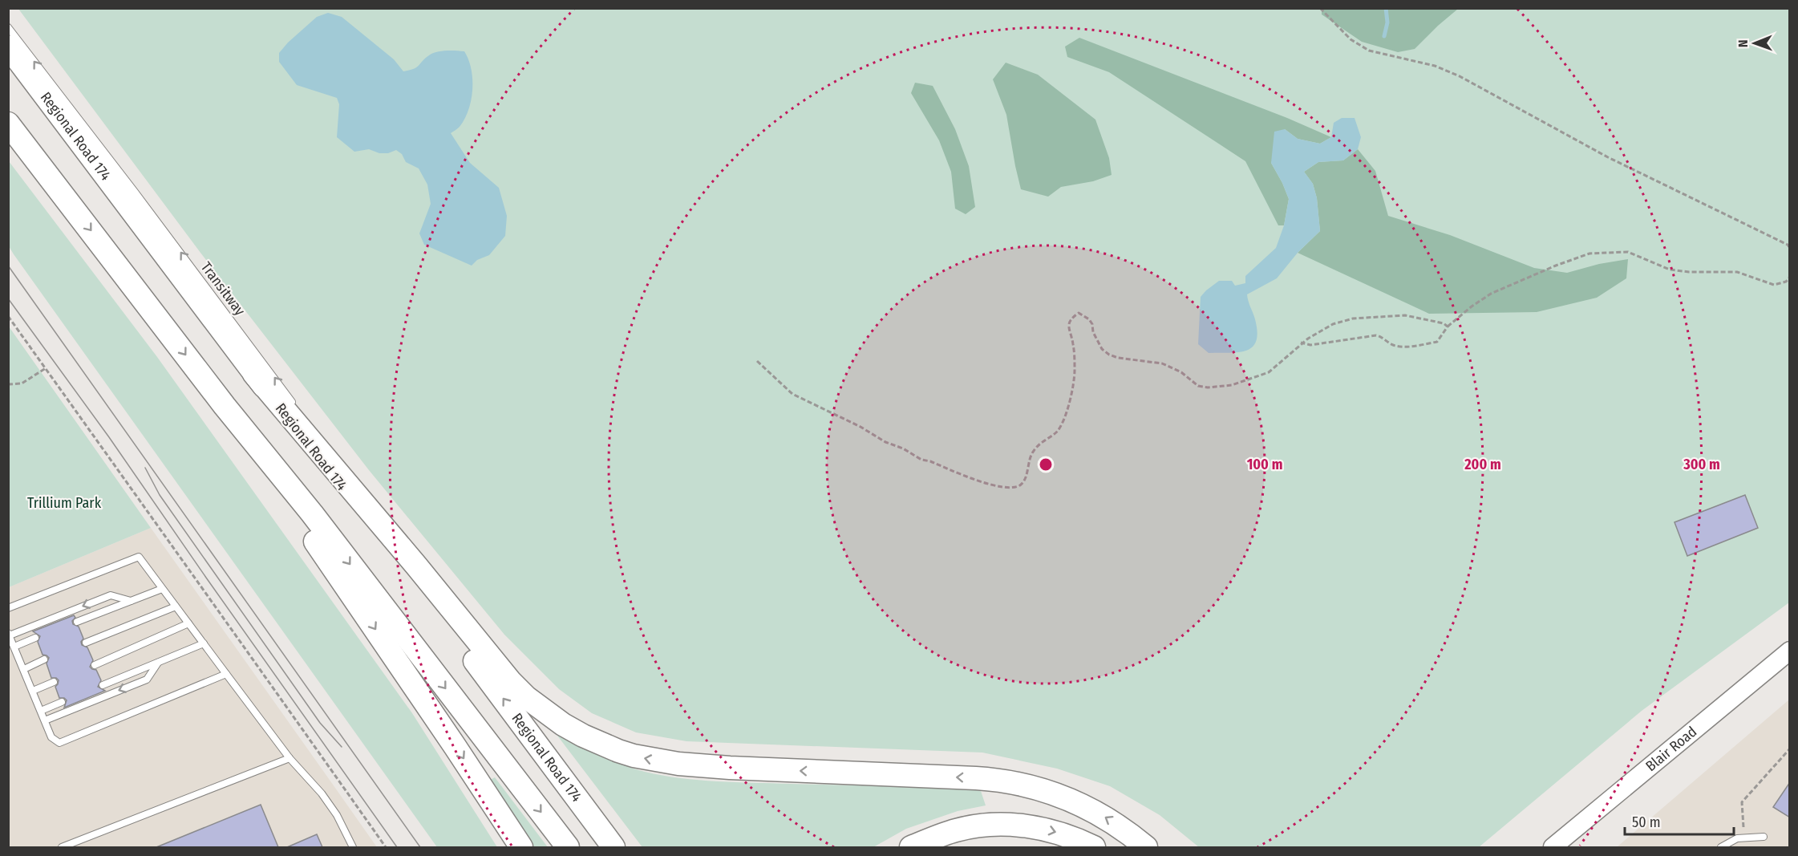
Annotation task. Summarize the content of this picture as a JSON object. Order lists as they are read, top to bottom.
{
  "streets": {
    "highway": ["Regional Road 174"],
    "main road": ["Blair Road"],
    "lane": ["Transitway"]
  },
  "one_way": ["Transitway"],
  "parks": ["Trillium Park"],
  "scale_bar": "50 m",
  "north": "left",
  "rings": ["100 m", "200 m", "300 m"]
}
